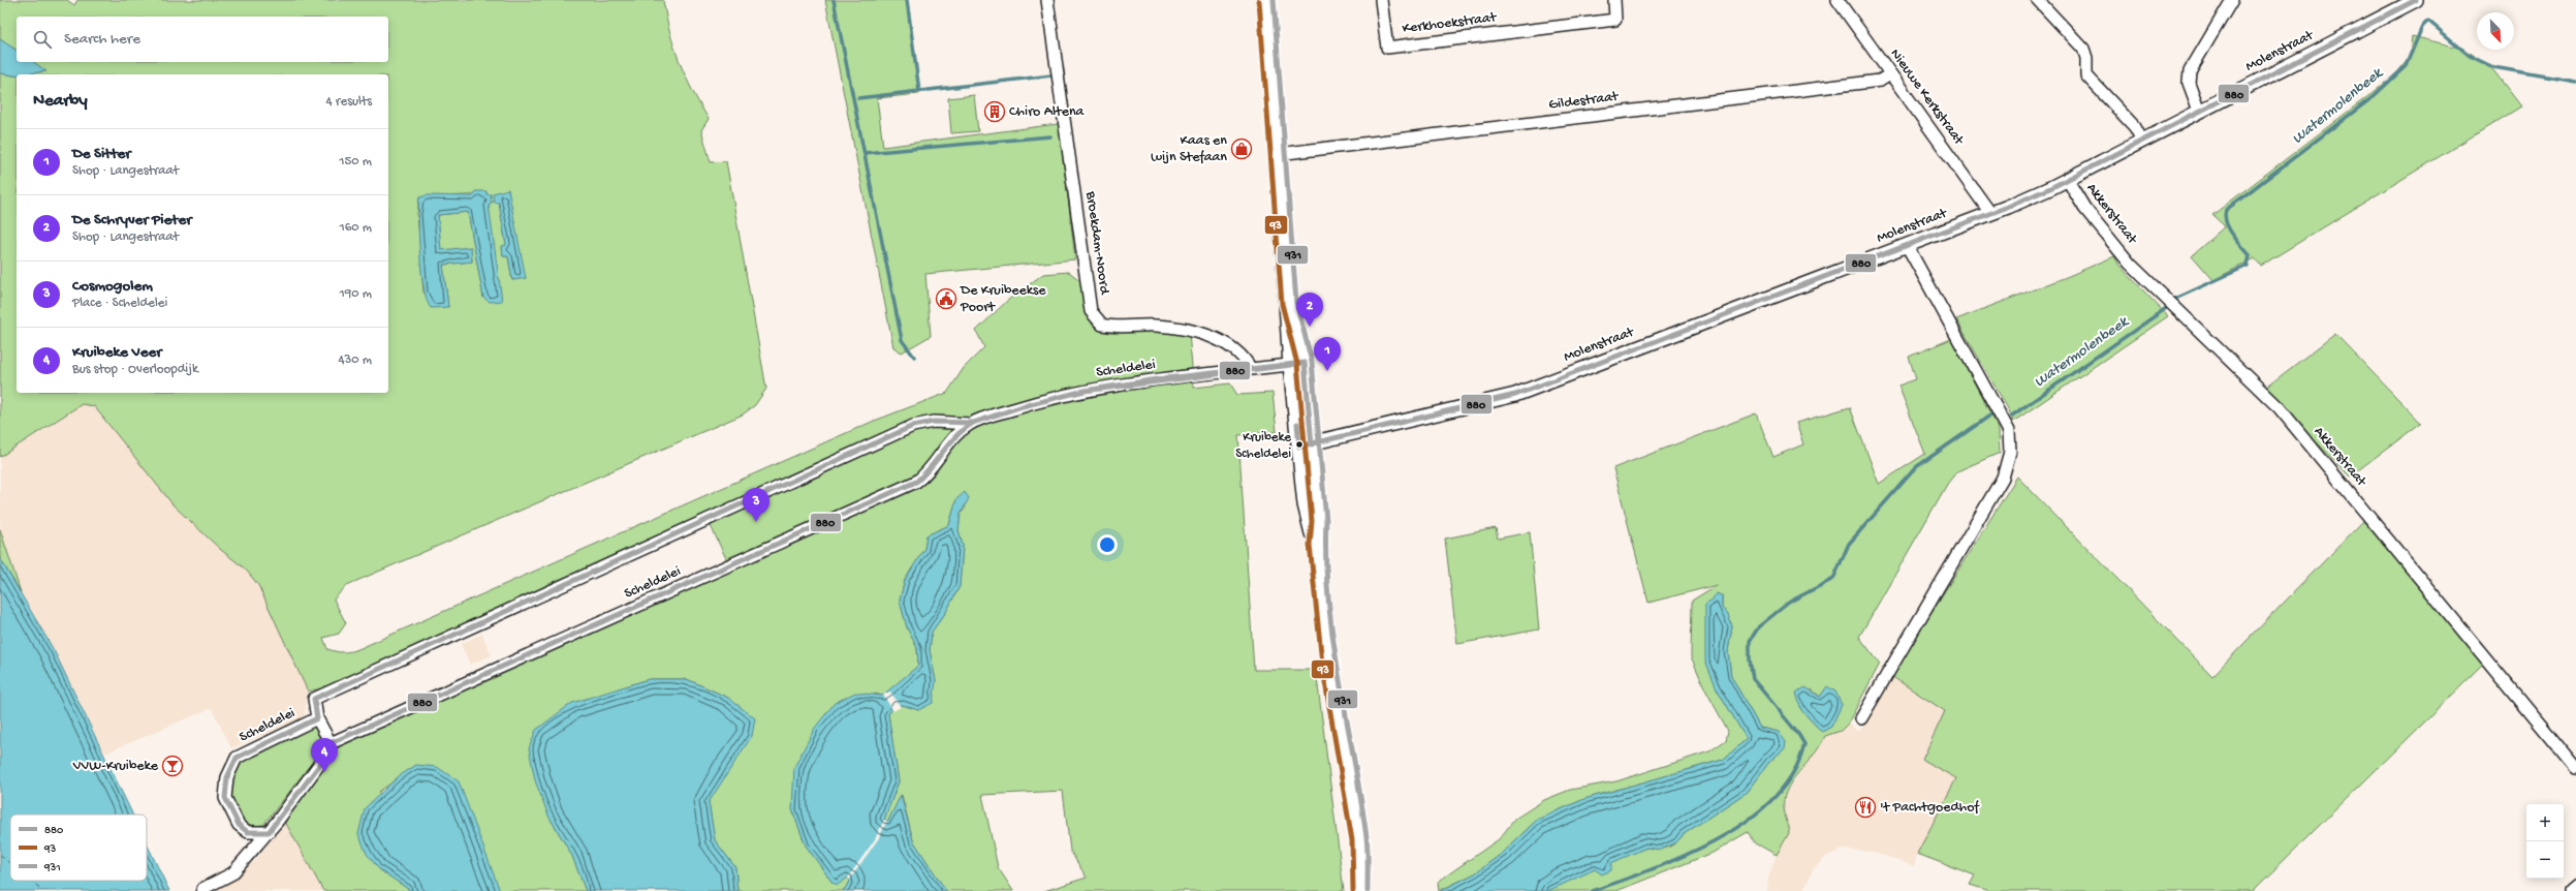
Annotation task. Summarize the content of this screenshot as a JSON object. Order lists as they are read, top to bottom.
{
  "streets": {
    "street": [
      "Kerkhoekstraat",
      "Molenstraat",
      "Nieuwe Kerkstraat",
      "Gildestraat",
      "Akkerstraat",
      "Broekdam-Noord",
      "Scheldelei"
    ]
  },
  "crossings": [
    ["Molenstraat", "Nieuwe Kerkstraat"],
    ["Molenstraat", "Akkerstraat"],
    ["Nieuwe Kerkstraat", "Gildestraat"],
    ["Broekdam-Noord", "Scheldelei"]
  ],
  "water": ["Watermolenbeek"],
  "places": {
    "building": ["Chiro Altena"],
    "shop": ["Kaas en wijn Stefaan"],
    "public building": ["De Kruibeekse Poort"],
    "other": ["Kruibeke Scheldelei"],
    "bar": ["VVW-Kruibeke"],
    "restaurant": ["'t Pachtgoedhof"]
  },
  "lines": ["transit line 880", "transit line 931", "transit line 93"],
  "legend": ["880", "93", "931"],
  "north": "bottom right",
  "page": {
    "search": "Search here",
    "heading": ["Nearby", "4 results"],
    "list": [
      {
        "mark": "1",
        "name": "De Sitter",
        "note": "Shop · Langestraat",
        "value": "150 m"
      },
      {
        "mark": "2",
        "name": "De Schryver Pieter",
        "note": "Shop · Langestraat",
        "value": "160 m"
      },
      {
        "mark": "3",
        "name": "Cosmogolem",
        "note": "Place · Scheldelei",
        "value": "190 m"
      },
      {
        "mark": "4",
        "name": "Kruibeke Veer",
        "note": "Bus stop · Overloopdijk",
        "value": "430 m"
      }
    ],
    "pins": [
      "2",
      "1",
      "3",
      "4"
    ],
    "map_buttons": ["+", "−"]
  }
}
